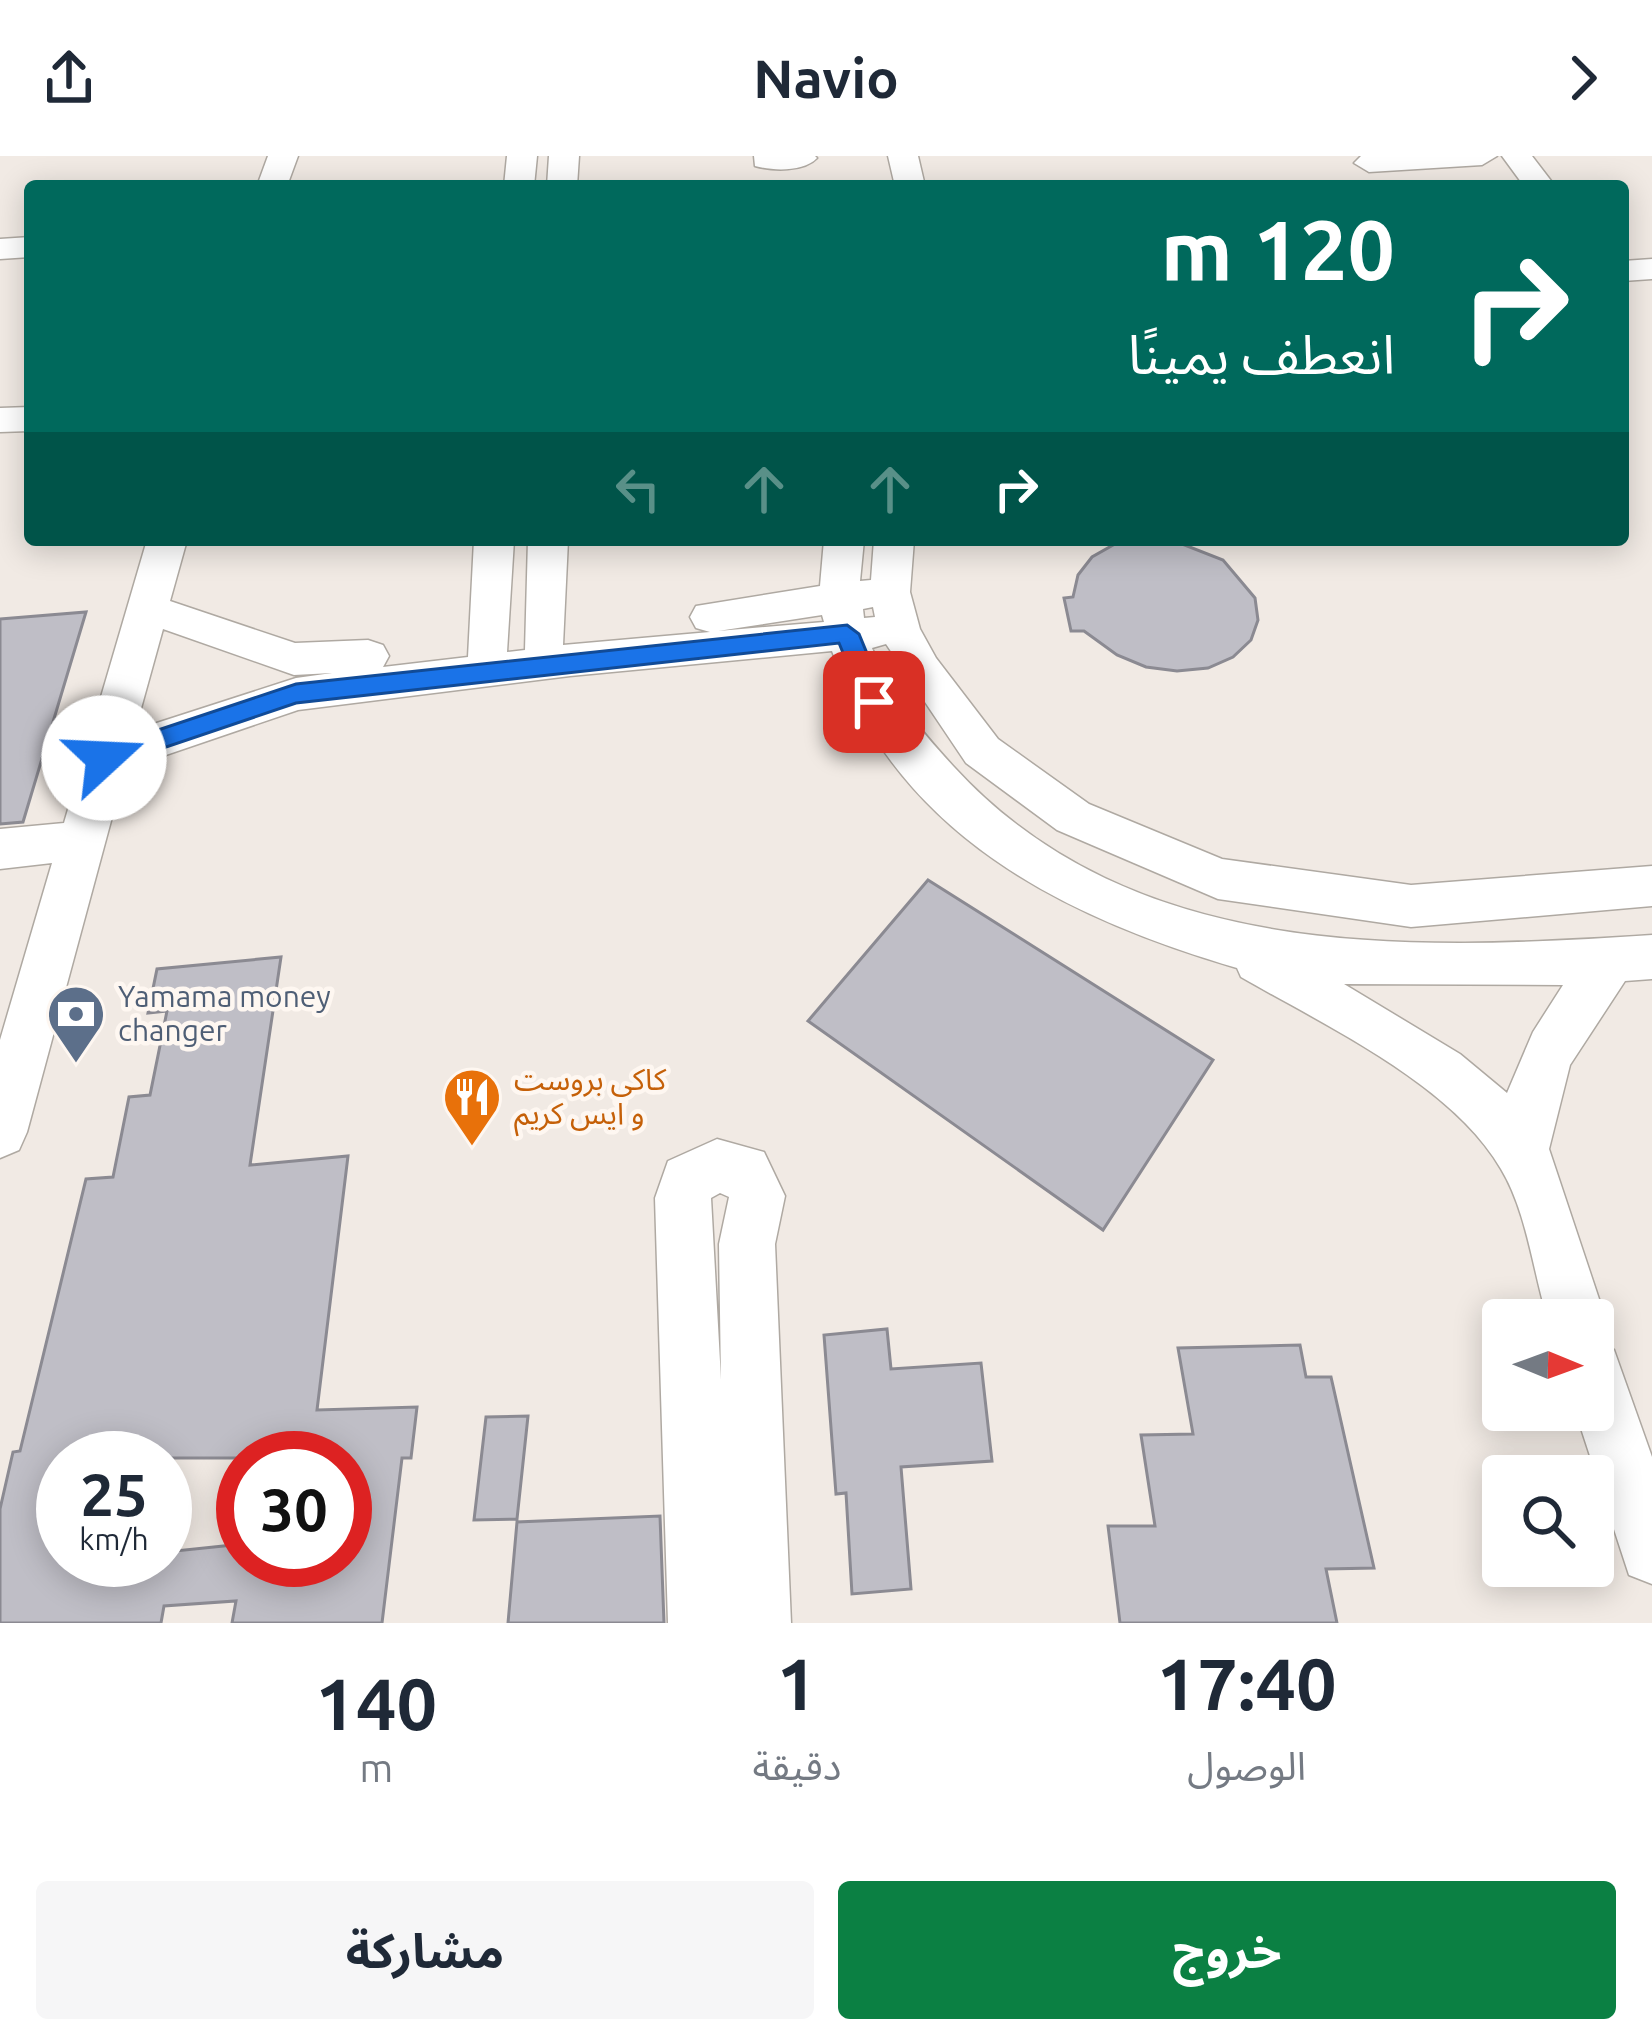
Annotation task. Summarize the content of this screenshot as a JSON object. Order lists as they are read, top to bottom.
{
  "places": {
    "bank": ["Yamama money changer"],
    "restaurant": ["كاكي بروست و ايس كريم"]
  },
  "north": "right",
  "page": {
    "header": "Navio",
    "turn": ["120 m", "انعطف يمينًا"],
    "speed": "25 km/h",
    "limit": "30",
    "eta": [
      "17:40",
      "الوصول",
      "1",
      "دقيقة",
      "140",
      "m"
    ],
    "buttons": ["خروج", "مشاركة"]
  }
}
